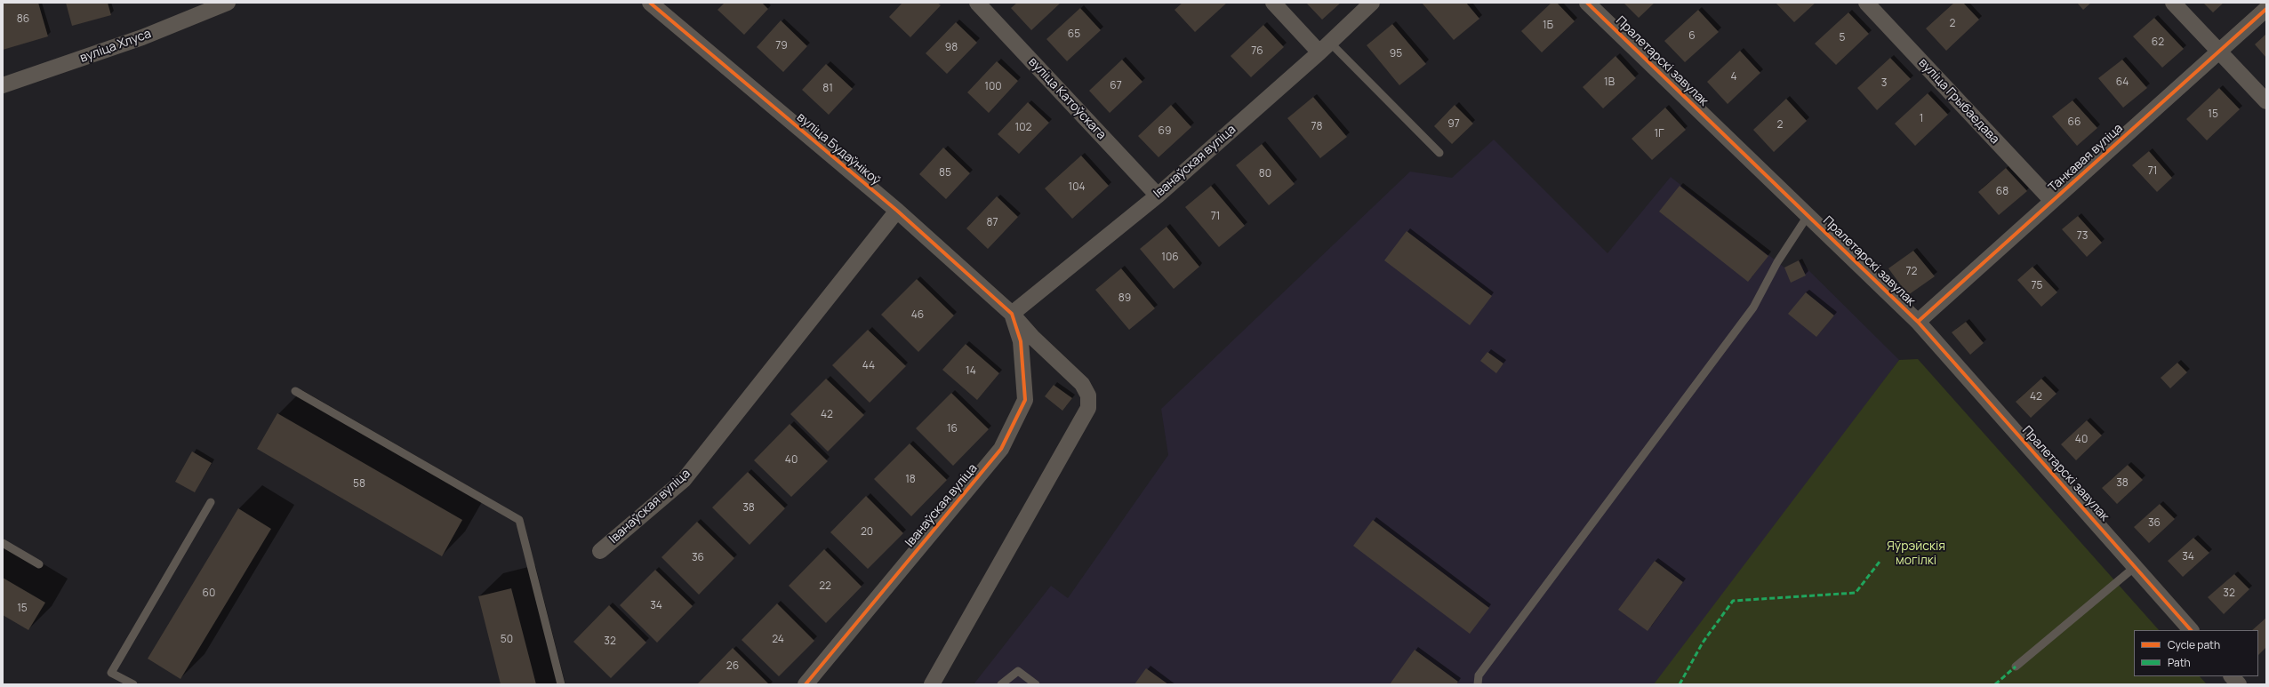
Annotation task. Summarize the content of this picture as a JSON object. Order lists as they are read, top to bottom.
{
  "streets": {
    "street": [
      "вуліца Хлуса",
      "Пралетарскі завулак",
      "вуліца Катоўскага",
      "вуліца Грыбаедава",
      "вуліца Будаўнікоў",
      "Танкавая вуліца",
      "Іванаўская вуліца"
    ]
  },
  "crossings": [
    ["Пралетарскі завулак", "Танкавая вуліца"],
    ["вуліца Катоўскага", "Іванаўская вуліца"],
    ["вуліца Грыбаедава", "Танкавая вуліца"],
    ["вуліца Будаўнікоў", "Іванаўская вуліца"]
  ],
  "parks": ["Яўрэйскія могілкі"],
  "house_numbers": [
    "86",
    "2",
    "1Б",
    "65",
    "6",
    "5",
    "62",
    "79",
    "98",
    "76",
    "95",
    "4",
    "1В",
    "64",
    "3",
    "67",
    "100",
    "81",
    "15",
    "1",
    "66",
    "97",
    "2",
    "78",
    "102",
    "69",
    "1Г",
    "71",
    "85",
    "80",
    "104",
    "68",
    "71",
    "87",
    "73",
    "106",
    "72",
    "75",
    "89",
    "46",
    "44",
    "14",
    "42",
    "42",
    "16",
    "40",
    "40",
    "18",
    "38",
    "58",
    "38",
    "36",
    "20",
    "34",
    "36",
    "22",
    "60",
    "32",
    "34",
    "15",
    "50",
    "24",
    "32",
    "26"
  ],
  "legend": ["Cycle path", "Path"]
}
